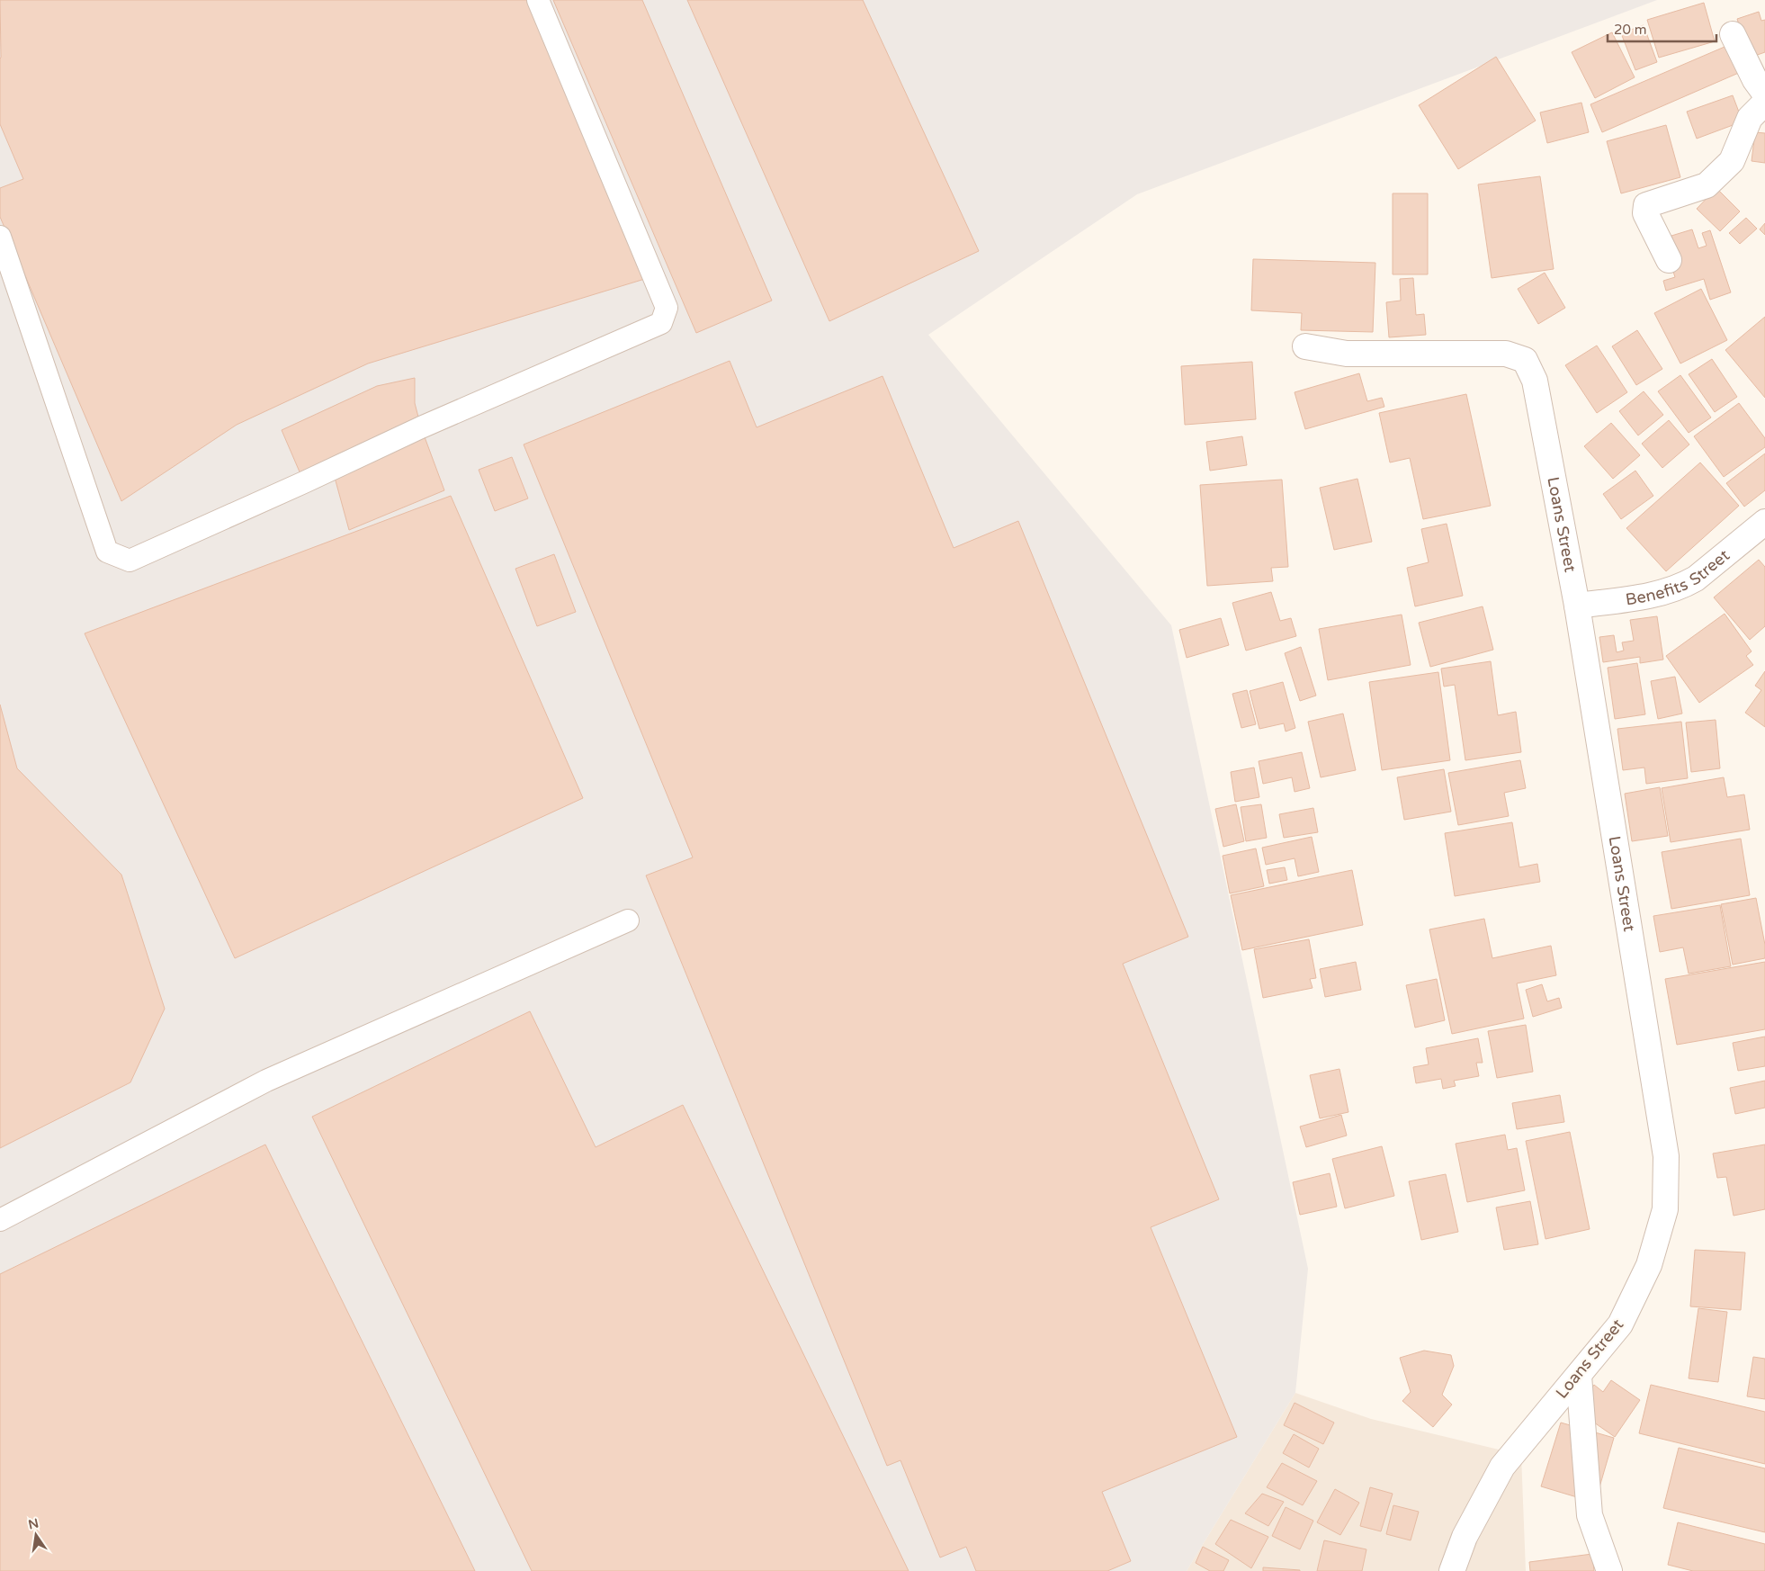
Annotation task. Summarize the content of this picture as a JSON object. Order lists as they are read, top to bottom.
{
  "streets": {
    "street": ["Loans Street", "Benefits Street"]
  },
  "crossings": [
    ["Loans Street", "Benefits Street"]
  ],
  "scale_bar": "20 m",
  "north": "top"
}
